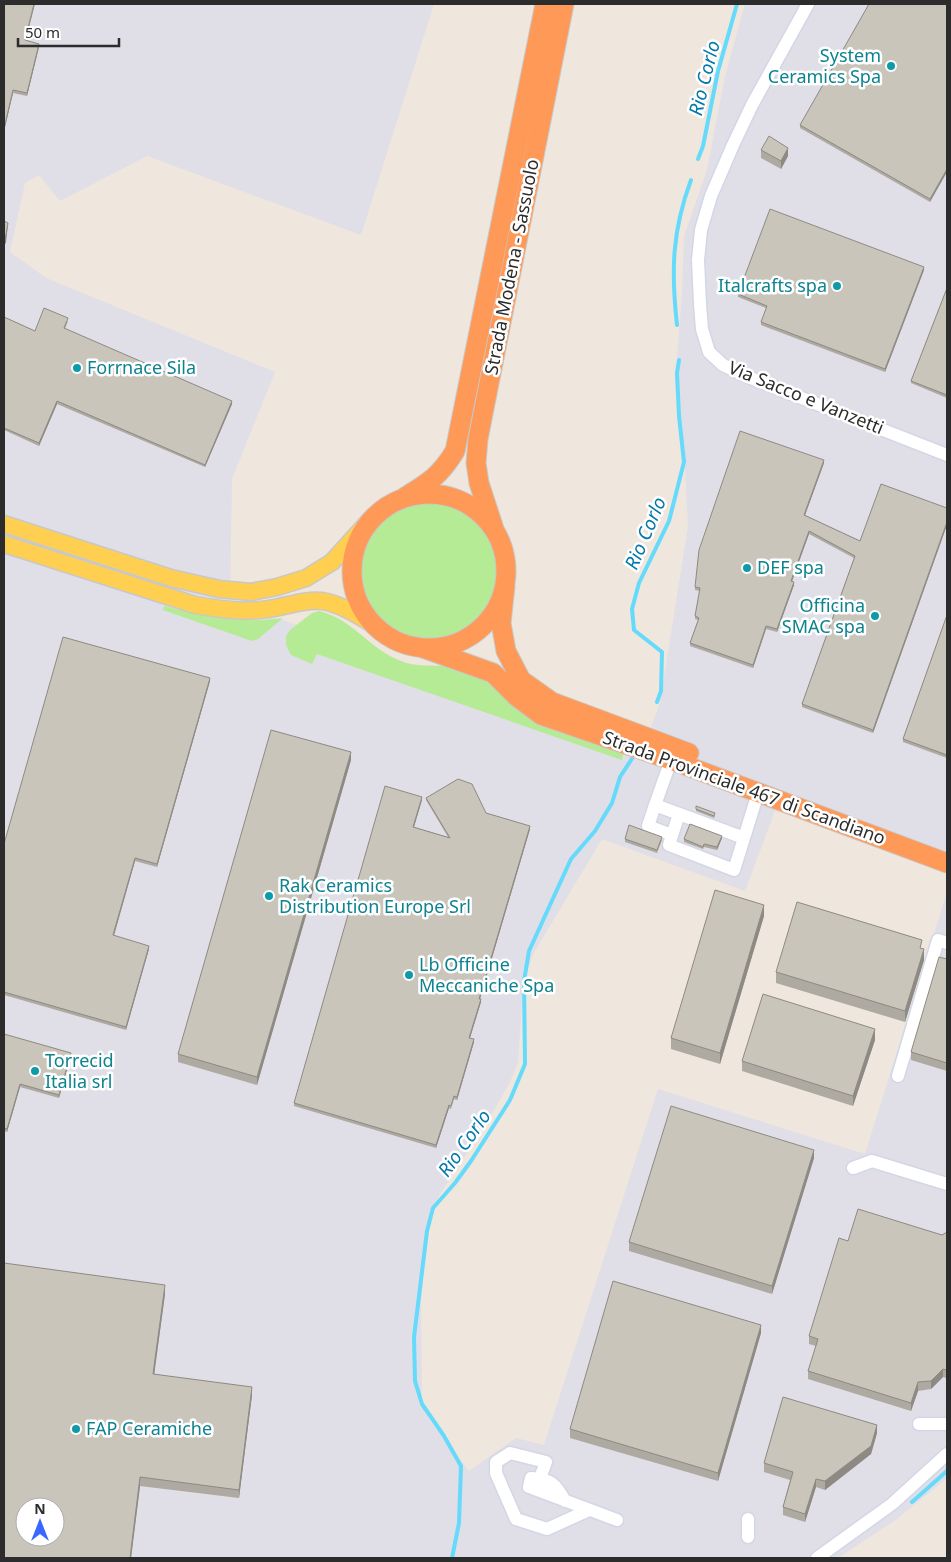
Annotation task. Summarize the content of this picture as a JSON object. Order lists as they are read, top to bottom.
{
  "streets": {
    "highway": ["Strada Modena - Sassuolo", "Strada Provinciale 467 di Scandiano"],
    "street": ["Via Sacco e Vanzetti"]
  },
  "water": ["Rio Corlo"],
  "places": [
    "System Ceramics Spa",
    "Italcrafts spa",
    "Forrnace Sila",
    "DEF spa",
    "Officina SMAC spa",
    "Rak Ceramics Distribution Europe Srl",
    "Lb Officine Meccaniche Spa",
    "Torrecid Italia srl",
    "FAP Ceramiche"
  ],
  "scale_bar": "50 m",
  "north": "top"
}
